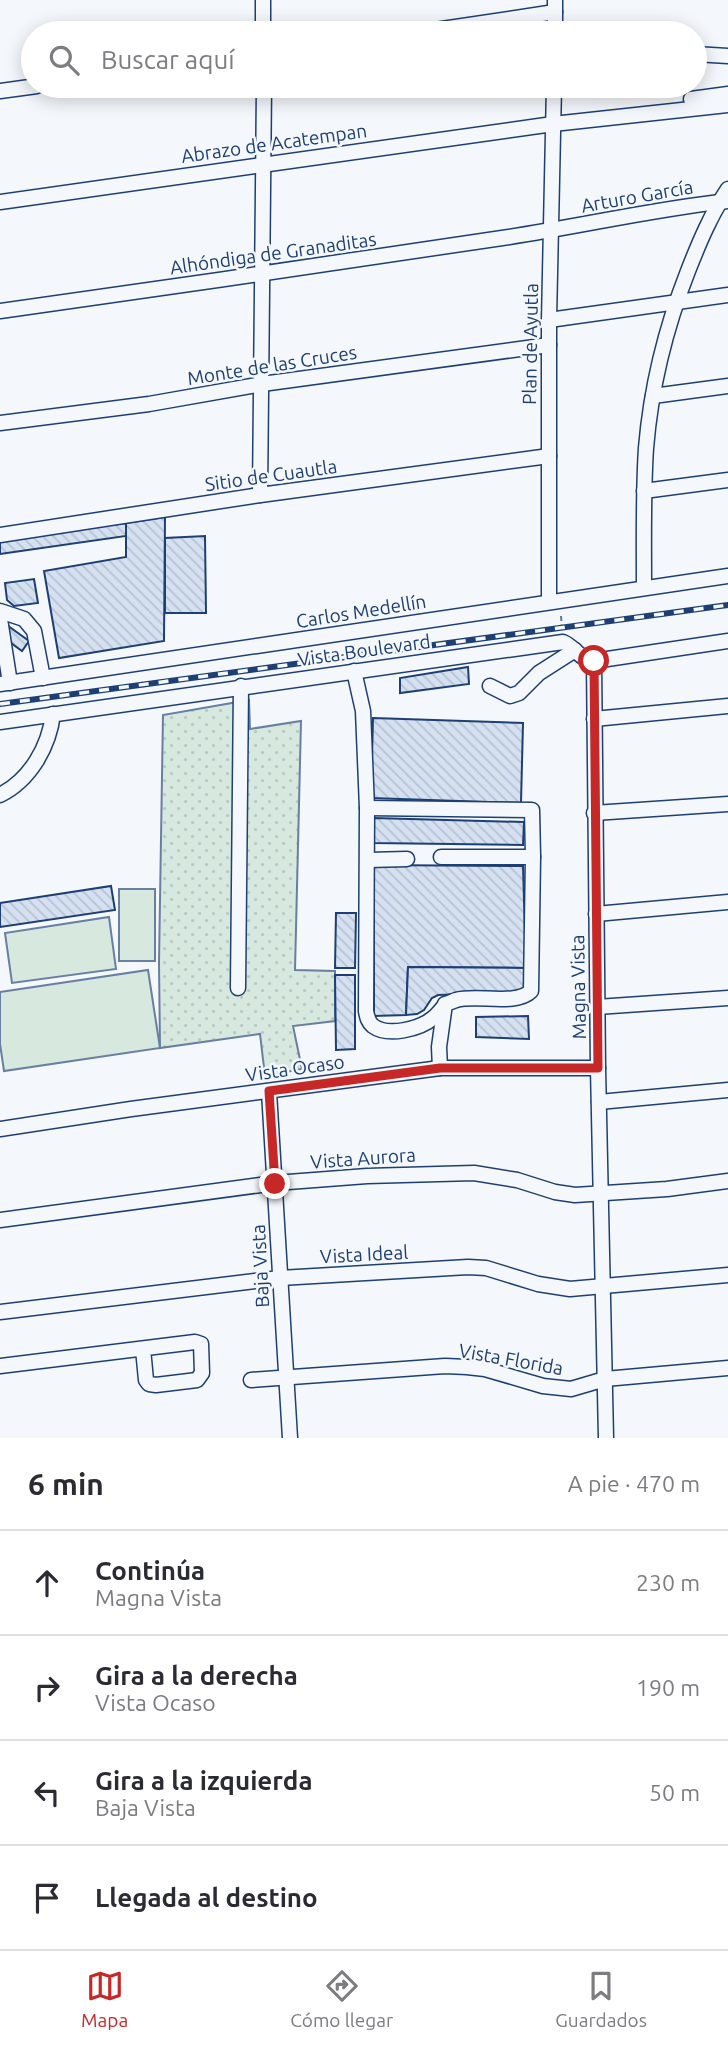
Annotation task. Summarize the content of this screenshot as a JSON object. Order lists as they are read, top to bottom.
{
  "streets": {
    "street": [
      "Abrazo de Acatempan",
      "Arturo García",
      "Alhóndiga de Granaditas",
      "Plan de Ayutla",
      "Monte de las Cruces",
      "Sitio de Cuautla",
      "Carlos Medellín",
      "Vista Boulevard",
      "Magna Vista",
      "Vista Ocaso",
      "Vista Aurora",
      "Vista Ideal",
      "Baja Vista",
      "Vista Florida"
    ]
  },
  "crossings": [
    ["Abrazo de Acatempan", "Plan de Ayutla"],
    ["Arturo García", "Alhóndiga de Granaditas"],
    ["Arturo García", "Plan de Ayutla"],
    ["Alhóndiga de Granaditas", "Plan de Ayutla"],
    ["Plan de Ayutla", "Monte de las Cruces"],
    ["Plan de Ayutla", "Sitio de Cuautla"],
    ["Plan de Ayutla", "Carlos Medellín"],
    ["Magna Vista", "Vista Ocaso"],
    ["Magna Vista", "Vista Aurora"],
    ["Magna Vista", "Vista Ideal"],
    ["Magna Vista", "Vista Florida"],
    ["Vista Ocaso", "Baja Vista"],
    ["Vista Aurora", "Baja Vista"],
    ["Vista Ideal", "Baja Vista"],
    ["Baja Vista", "Vista Florida"]
  ],
  "page": {
    "search": "Buscar aquí",
    "heading": ["6 min", "A pie · 470 m"],
    "list": [
      ["Continúa", "Magna Vista", "230 m"],
      ["Gira a la derecha", "Vista Ocaso", "190 m"],
      ["Gira a la izquierda", "Baja Vista", "50 m"],
      "Llegada al destino"
    ],
    "nav": ["Mapa", "Cómo llegar", "Guardados"]
  }
}
